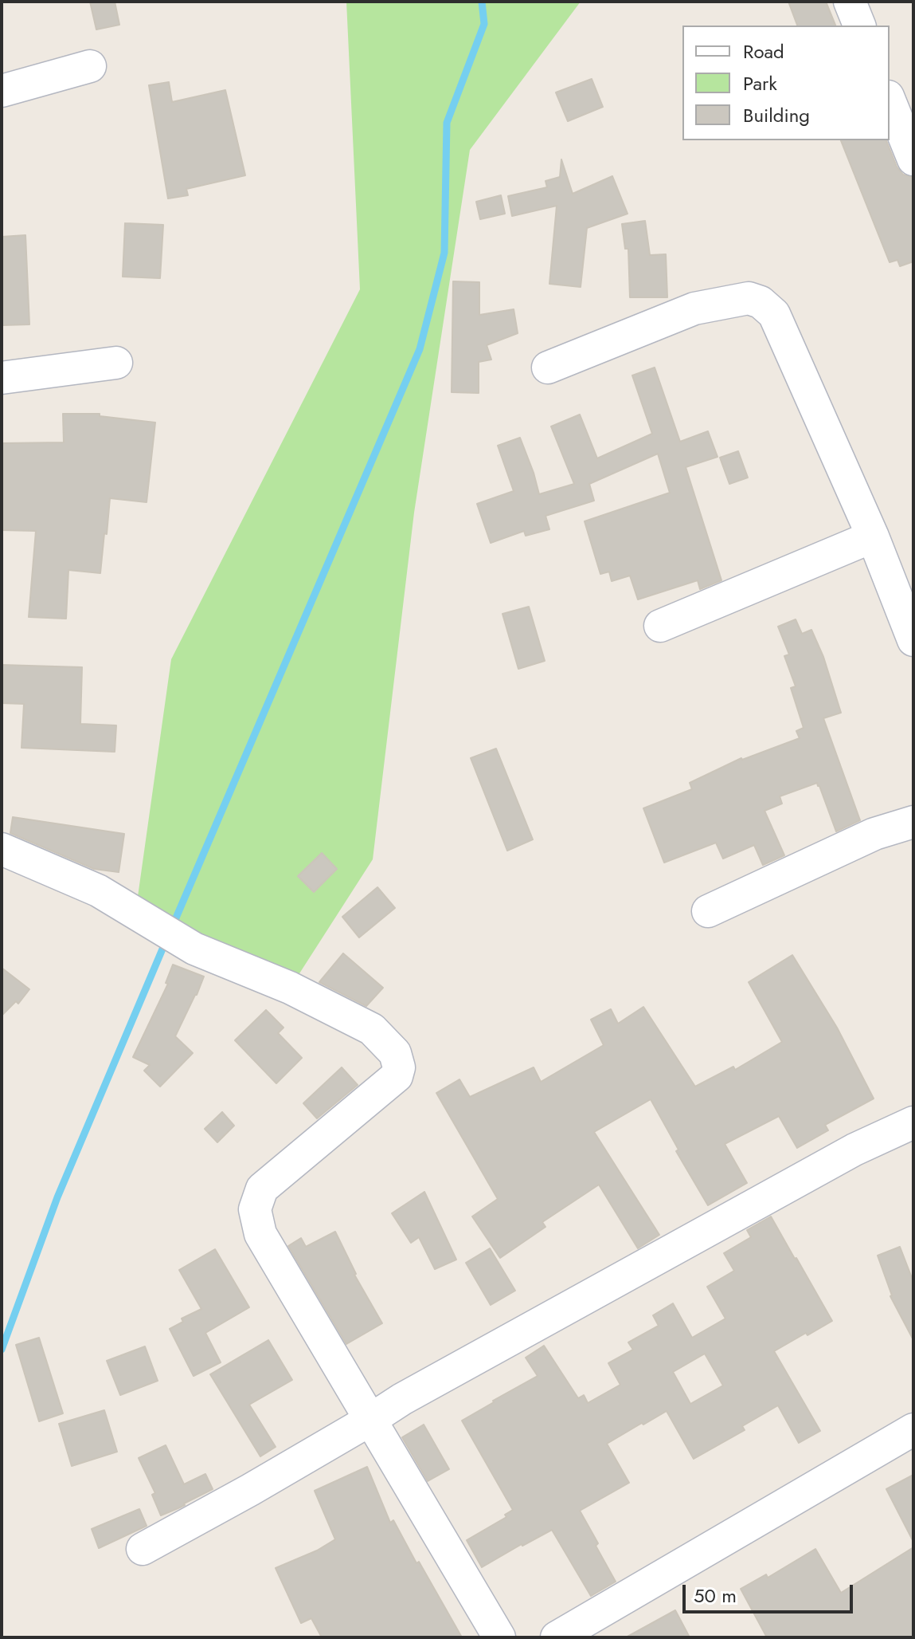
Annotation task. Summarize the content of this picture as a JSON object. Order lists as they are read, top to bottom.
{
  "legend": ["Road", "Park", "Building"],
  "scale_bar": "50 m"
}
